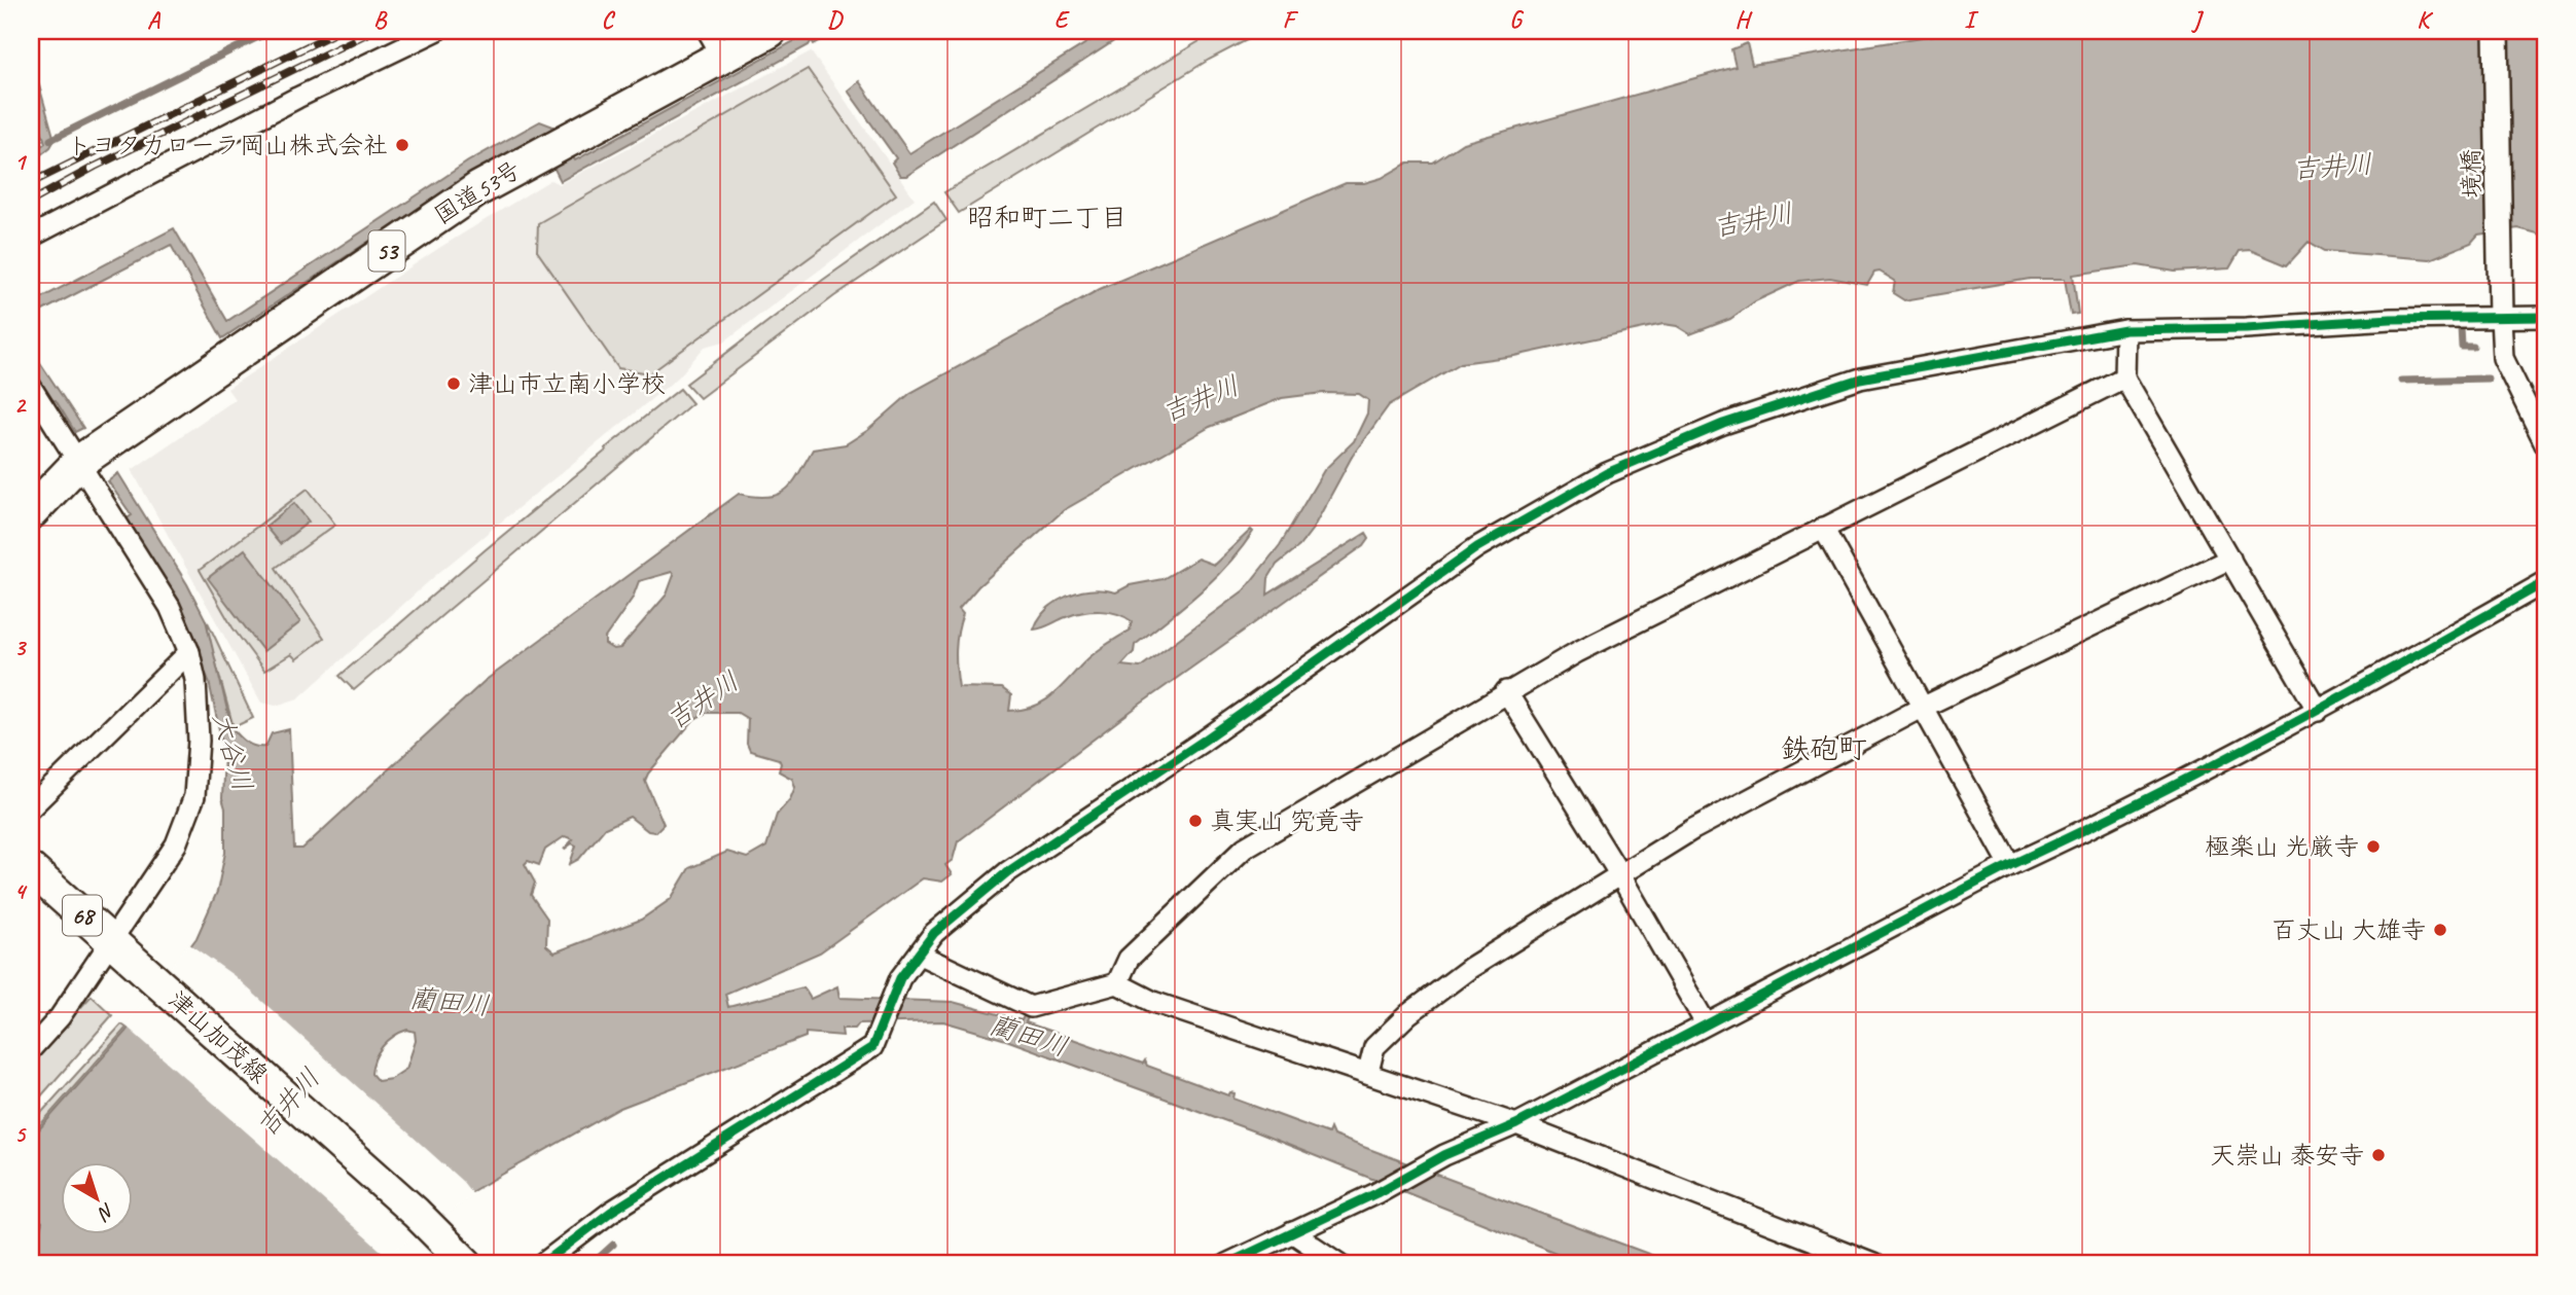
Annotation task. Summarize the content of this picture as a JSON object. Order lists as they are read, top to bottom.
{
  "streets": {
    "highway": ["国道53号", "53"],
    "main road": ["68", "津山加茂線"],
    "street": ["境橋"]
  },
  "districts": ["昭和町二丁目", "鉄砲町"],
  "water": ["吉井川", "大谷川", "藺田川"],
  "places": [
    "トヨタカローラ岡山株式会社",
    "津山市立南小学校",
    "真実山 究竟寺",
    "極楽山 光厳寺",
    "百丈山 大雄寺",
    "天崇山 泰安寺"
  ],
  "north": "bottom right",
  "grid": {
    "columns": [
      "A",
      "B",
      "C",
      "D",
      "E",
      "F",
      "G",
      "H",
      "I",
      "J",
      "K"
    ],
    "rows": [
      "1",
      "2",
      "3",
      "4",
      "5"
    ]
  }
}
